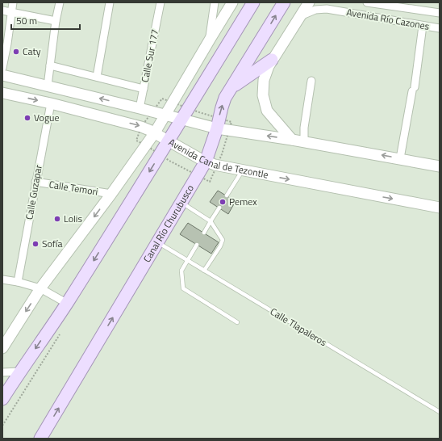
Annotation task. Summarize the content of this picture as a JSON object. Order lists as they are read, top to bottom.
{
  "streets": {
    "main road": ["Avenida Canal de Tezontle", "Canal Río Churubusco"],
    "street": [
      "Avenida Río Cazones",
      "Calle Sur 177",
      "Calle Temori",
      "Calle Guzapar"
    ],
    "lane": ["Calle Tlapaleros"]
  },
  "crossings": [
    ["Avenida Canal de Tezontle", "Calle Guzapar"],
    ["Avenida Canal de Tezontle", "Canal Río Churubusco"],
    ["Calle Temori", "Calle Guzapar"],
    ["Canal Río Churubusco", "Calle Tlapaleros"]
  ],
  "places": [
    "Caty",
    "Vogue",
    "Pemex",
    "Lolis",
    "Sofía"
  ],
  "scale_bar": "50 m"
}
